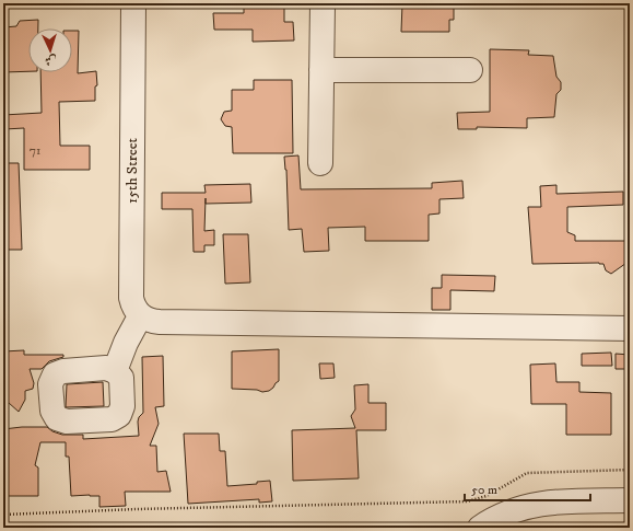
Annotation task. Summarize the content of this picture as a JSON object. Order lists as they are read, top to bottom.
{
  "streets": {
    "street": ["15th Street"]
  },
  "house_numbers": ["71"],
  "scale_bar": "50 m",
  "north": "bottom"
}
